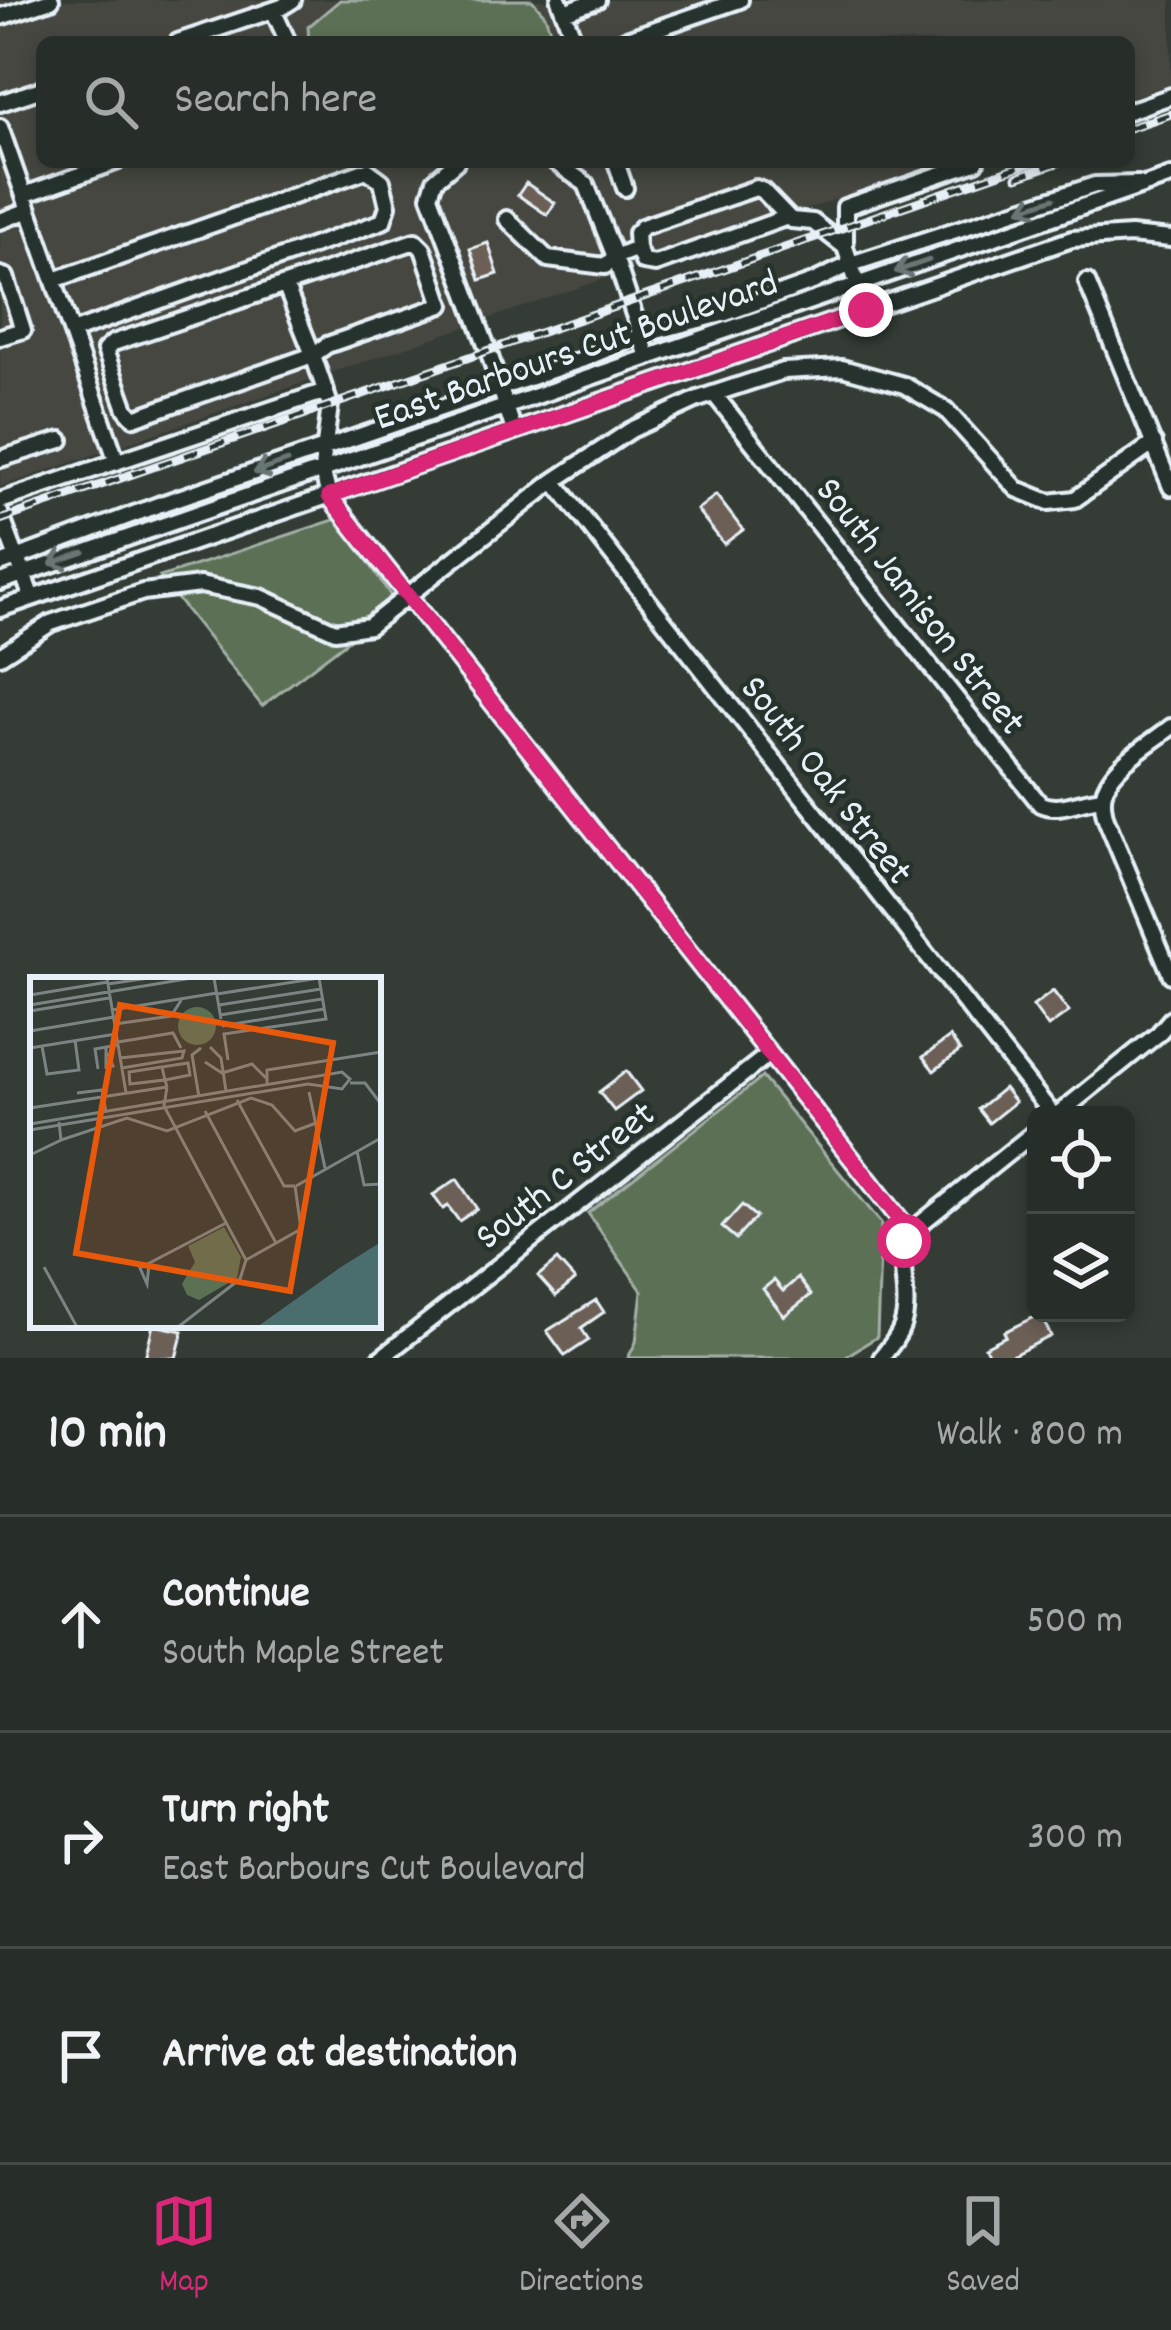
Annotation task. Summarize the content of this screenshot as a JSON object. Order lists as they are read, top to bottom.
{
  "streets": {
    "street": [
      "East Barbours Cut Boulevard",
      "South Jamison Street",
      "South Oak Street",
      "South C Street"
    ]
  },
  "page": {
    "search": "Search here",
    "heading": ["10 min", "Walk · 800 m"],
    "list": [
      ["Continue", "South Maple Street", "500 m"],
      ["Turn right", "East Barbours Cut Boulevard", "300 m"],
      "Arrive at destination"
    ],
    "nav": ["Map", "Directions", "Saved"]
  }
}
